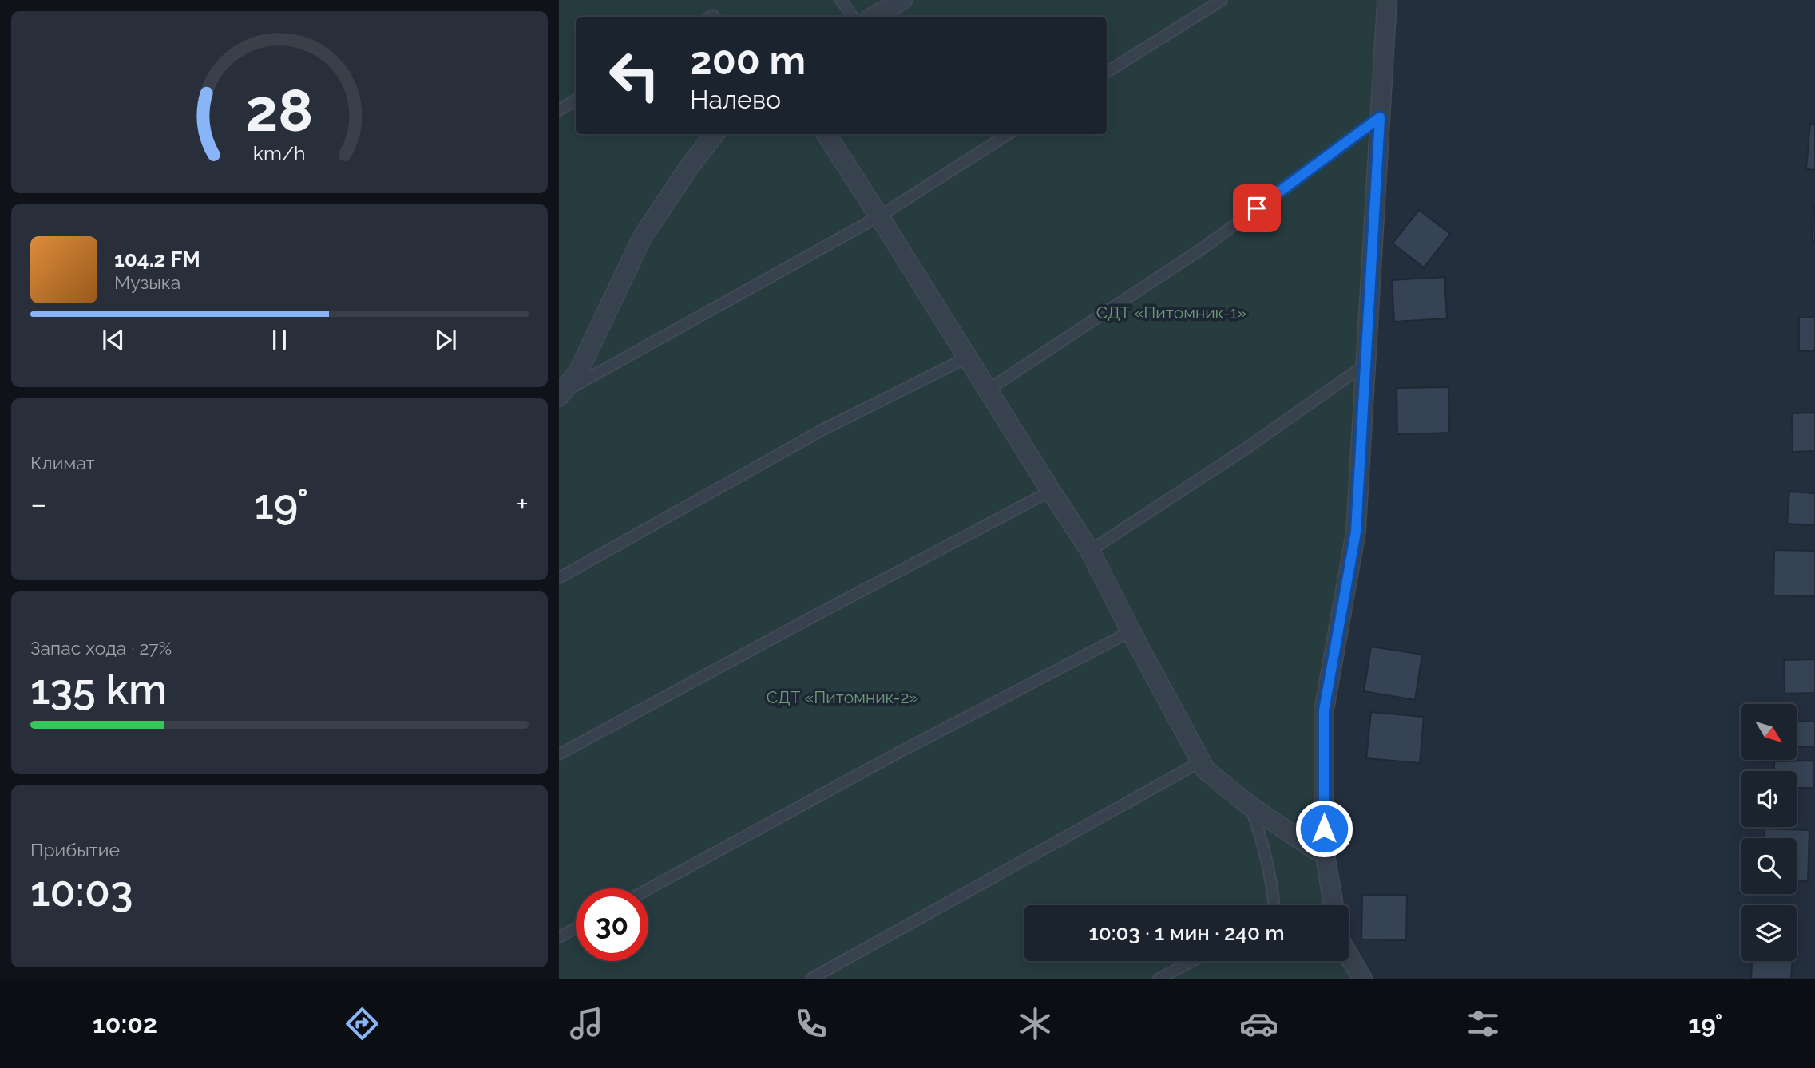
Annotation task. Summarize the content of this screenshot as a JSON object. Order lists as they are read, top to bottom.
{
  "parks": ["СДТ «Питомник-1»", "СДТ «Питомник-2»"],
  "north": "bottom right",
  "page": {
    "turn": ["200 m", "Налево"],
    "song": ["104.2 FM", "Музыка"],
    "tile": [
      "Климат",
      ["Запас хода · 27%", "135 km"],
      ["Прибытие", "10:03"]
    ],
    "heat": ["−", "19°", "+"],
    "limit": "30",
    "trip": "10:03 · 1 мин · 240 m",
    "tabs": ["10:02", "19°"],
    "gauge": ["28", "km/h"]
  }
}
